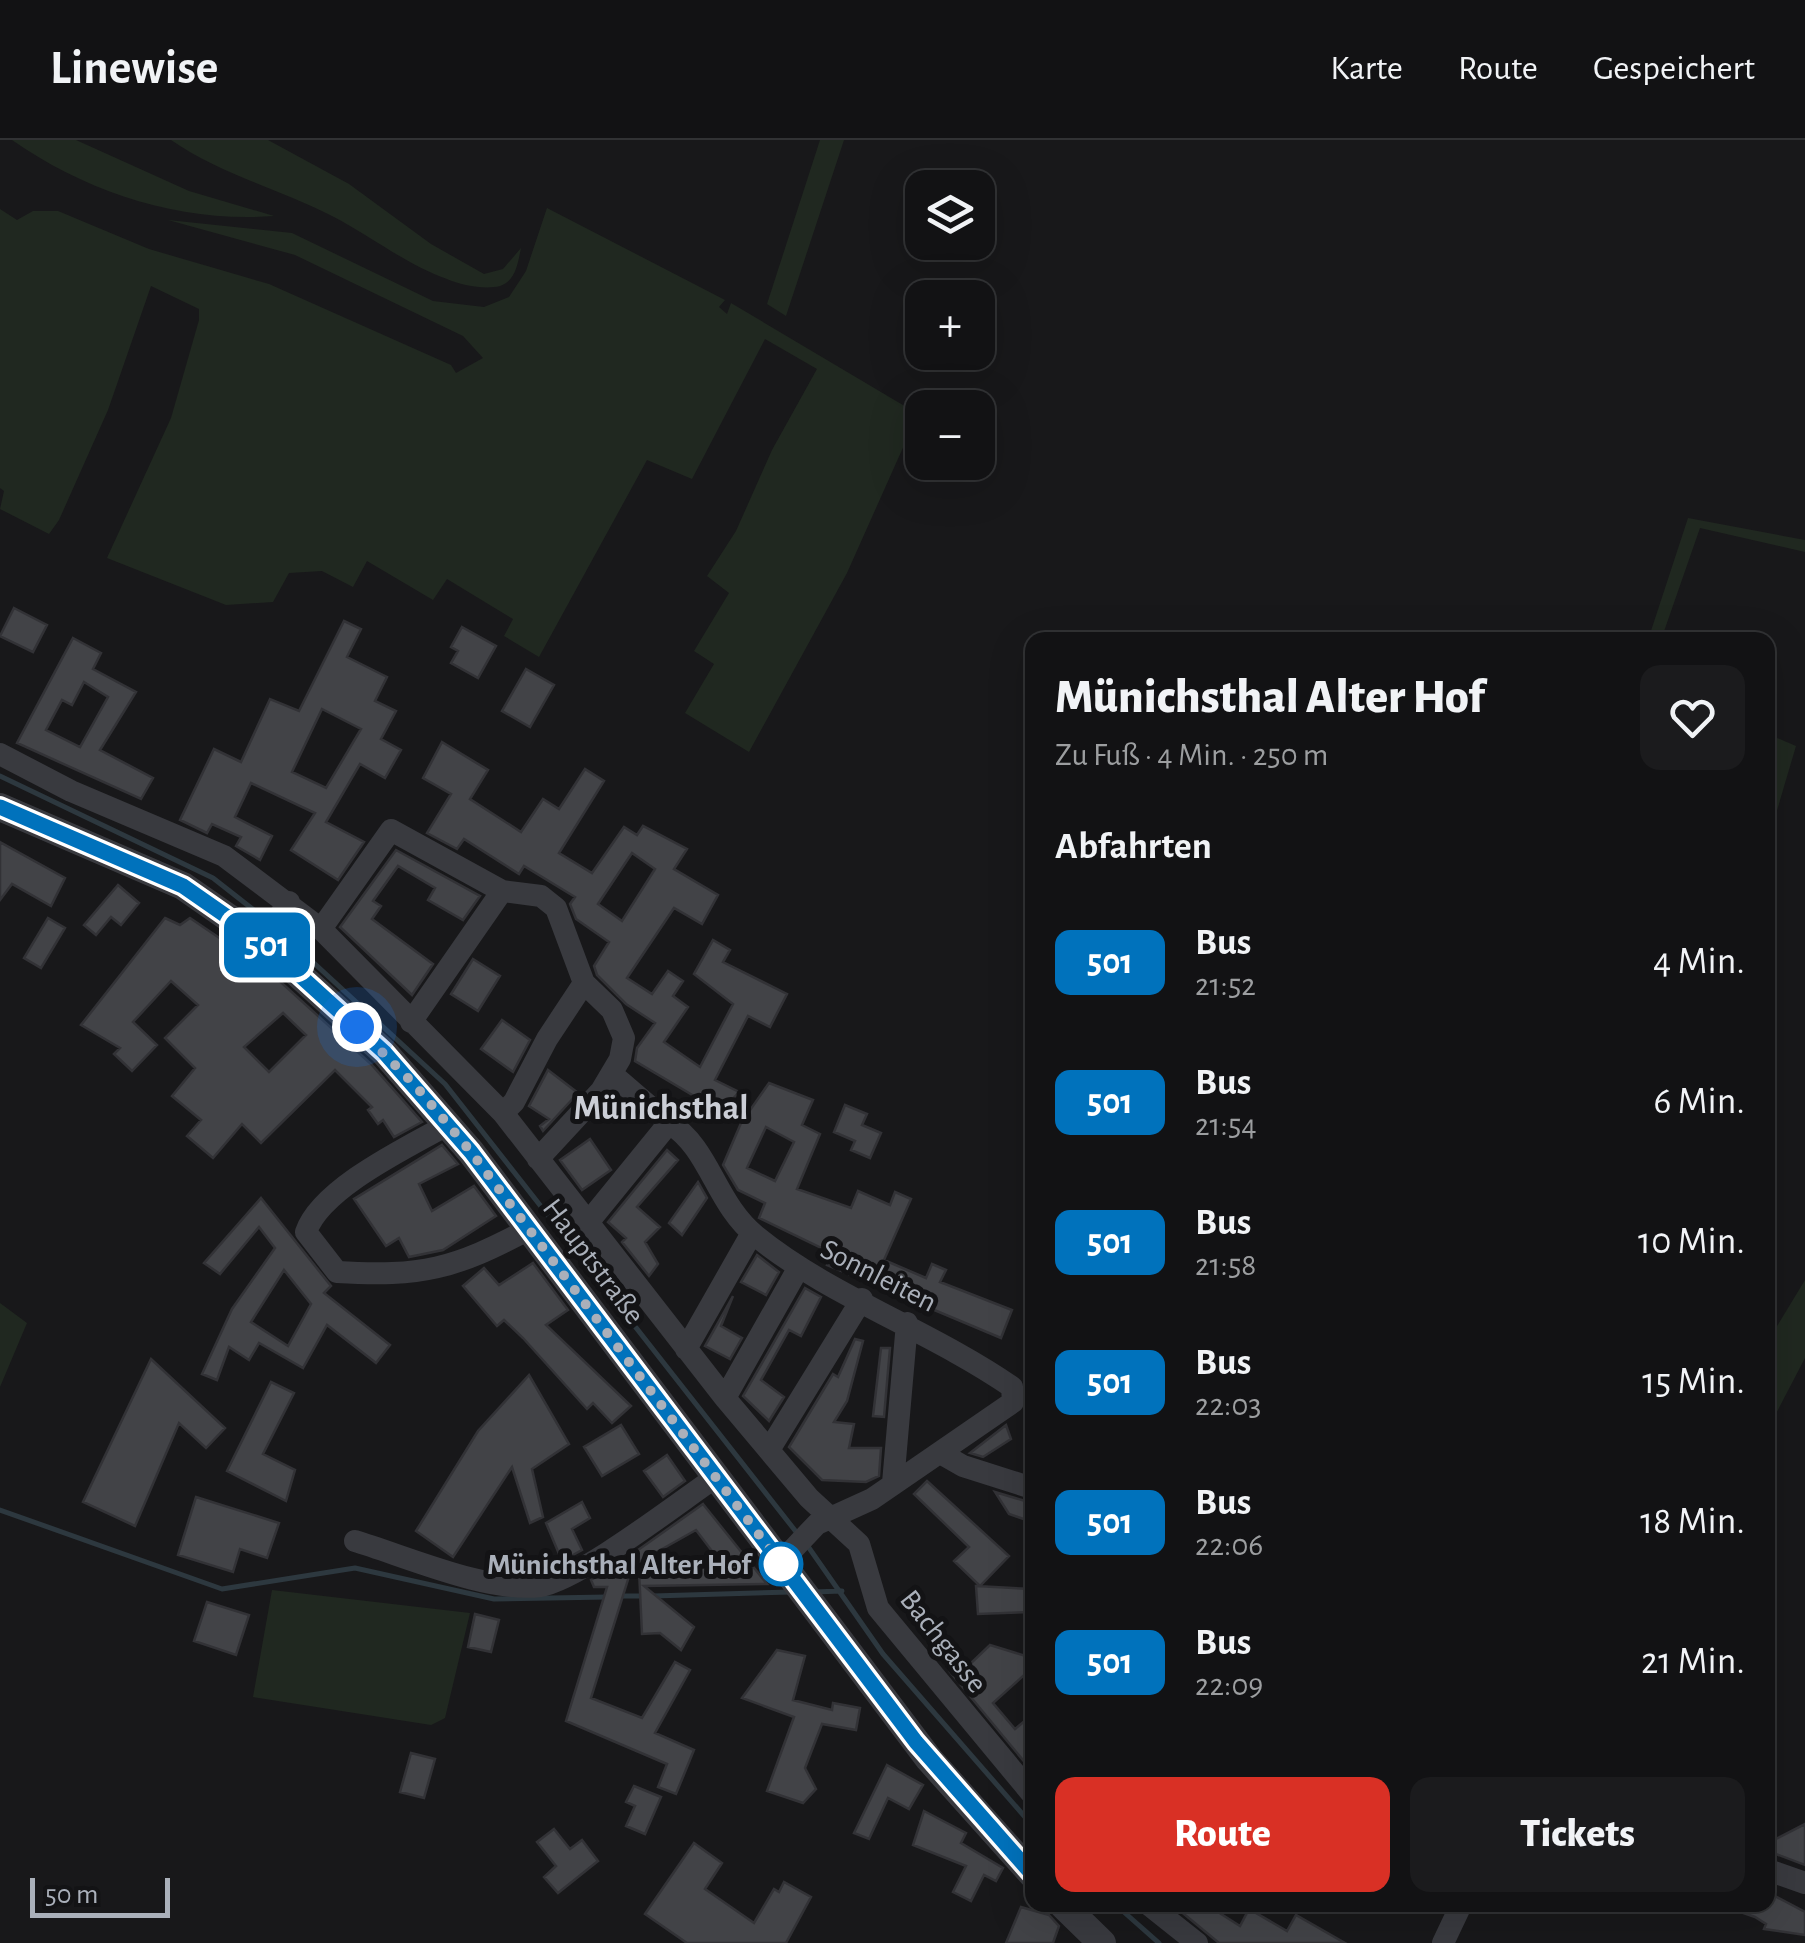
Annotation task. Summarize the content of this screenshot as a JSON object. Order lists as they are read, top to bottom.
{
  "streets": {
    "street": ["Hauptstraße", "Sonnleiten", "Bachgasse"]
  },
  "crossings": [
    ["Hauptstraße", "Sonnleiten"],
    ["Hauptstraße", "Bachgasse"],
    ["Sonnleiten", "Bachgasse"]
  ],
  "districts": ["Münichsthal"],
  "places": ["Münichsthal Alter Hof"],
  "lines": ["bus line 501"],
  "scale_bar": "50 m",
  "page": {
    "header": "Linewise",
    "nav": ["Karte", "Route", "Gespeichert"],
    "on_map": "501",
    "map_buttons": ["+", "−"],
    "heading": [
      ["Münichsthal Alter Hof", "Zu Fuß · 4 Min. · 250 m"],
      "Abfahrten"
    ],
    "list": [
      {
        "mark": "501",
        "name": "Bus",
        "note": "21:52",
        "value": "4 Min."
      },
      {
        "mark": "501",
        "name": "Bus",
        "note": "21:54",
        "value": "6 Min."
      },
      {
        "mark": "501",
        "name": "Bus",
        "note": "21:58",
        "value": "10 Min."
      },
      {
        "mark": "501",
        "name": "Bus",
        "note": "22:03",
        "value": "15 Min."
      },
      {
        "mark": "501",
        "name": "Bus",
        "note": "22:06",
        "value": "18 Min."
      },
      {
        "mark": "501",
        "name": "Bus",
        "note": "22:09",
        "value": "21 Min."
      }
    ],
    "buttons": ["Route", "Tickets"],
    "scale": "50 m"
  }
}
